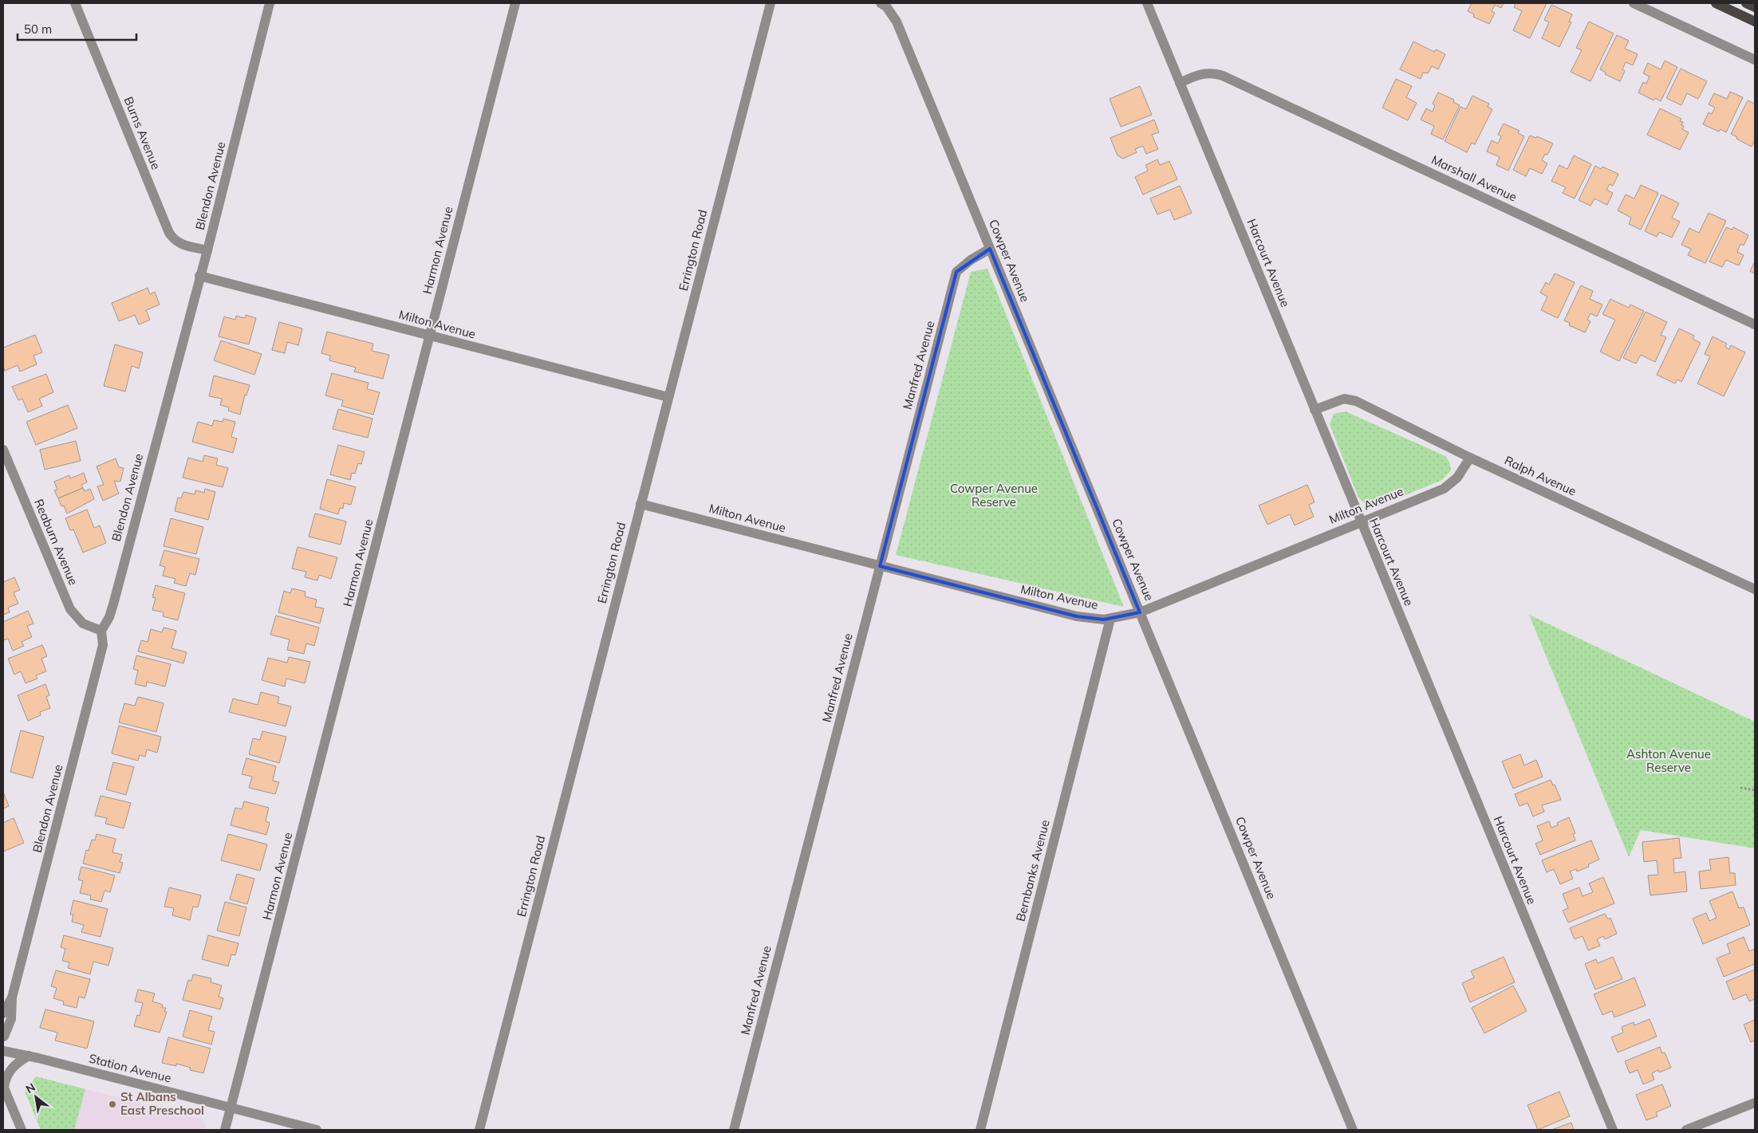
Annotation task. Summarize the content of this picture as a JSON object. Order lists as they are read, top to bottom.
{
  "streets": {
    "street": [
      "Burns Avenue",
      "Marshall Avenue",
      "Blendon Avenue",
      "Harmon Avenue",
      "Errington Road",
      "Cowper Avenue",
      "Harcourt Avenue",
      "Milton Avenue",
      "Manfred Avenue",
      "Ralph Avenue",
      "Reaburn Avenue",
      "Bernbanks Avenue",
      "Station Avenue"
    ]
  },
  "crossings": [
    ["Burns Avenue", "Blendon Avenue"],
    ["Marshall Avenue", "Harcourt Avenue"],
    ["Blendon Avenue", "Milton Avenue"],
    ["Blendon Avenue", "Reaburn Avenue"],
    ["Blendon Avenue", "Station Avenue"],
    ["Harmon Avenue", "Milton Avenue"],
    ["Harmon Avenue", "Station Avenue"],
    ["Errington Road", "Milton Avenue"],
    ["Cowper Avenue", "Milton Avenue"],
    ["Cowper Avenue", "Manfred Avenue"],
    ["Harcourt Avenue", "Milton Avenue"],
    ["Harcourt Avenue", "Ralph Avenue"],
    ["Milton Avenue", "Manfred Avenue"],
    ["Milton Avenue", "Ralph Avenue"],
    ["Milton Avenue", "Bernbanks Avenue"]
  ],
  "parks": ["Cowper Avenue Reserve", "Ashton Avenue Reserve"],
  "places": ["St Albans East Preschool"],
  "scale_bar": "50 m",
  "north": "top left"
}
